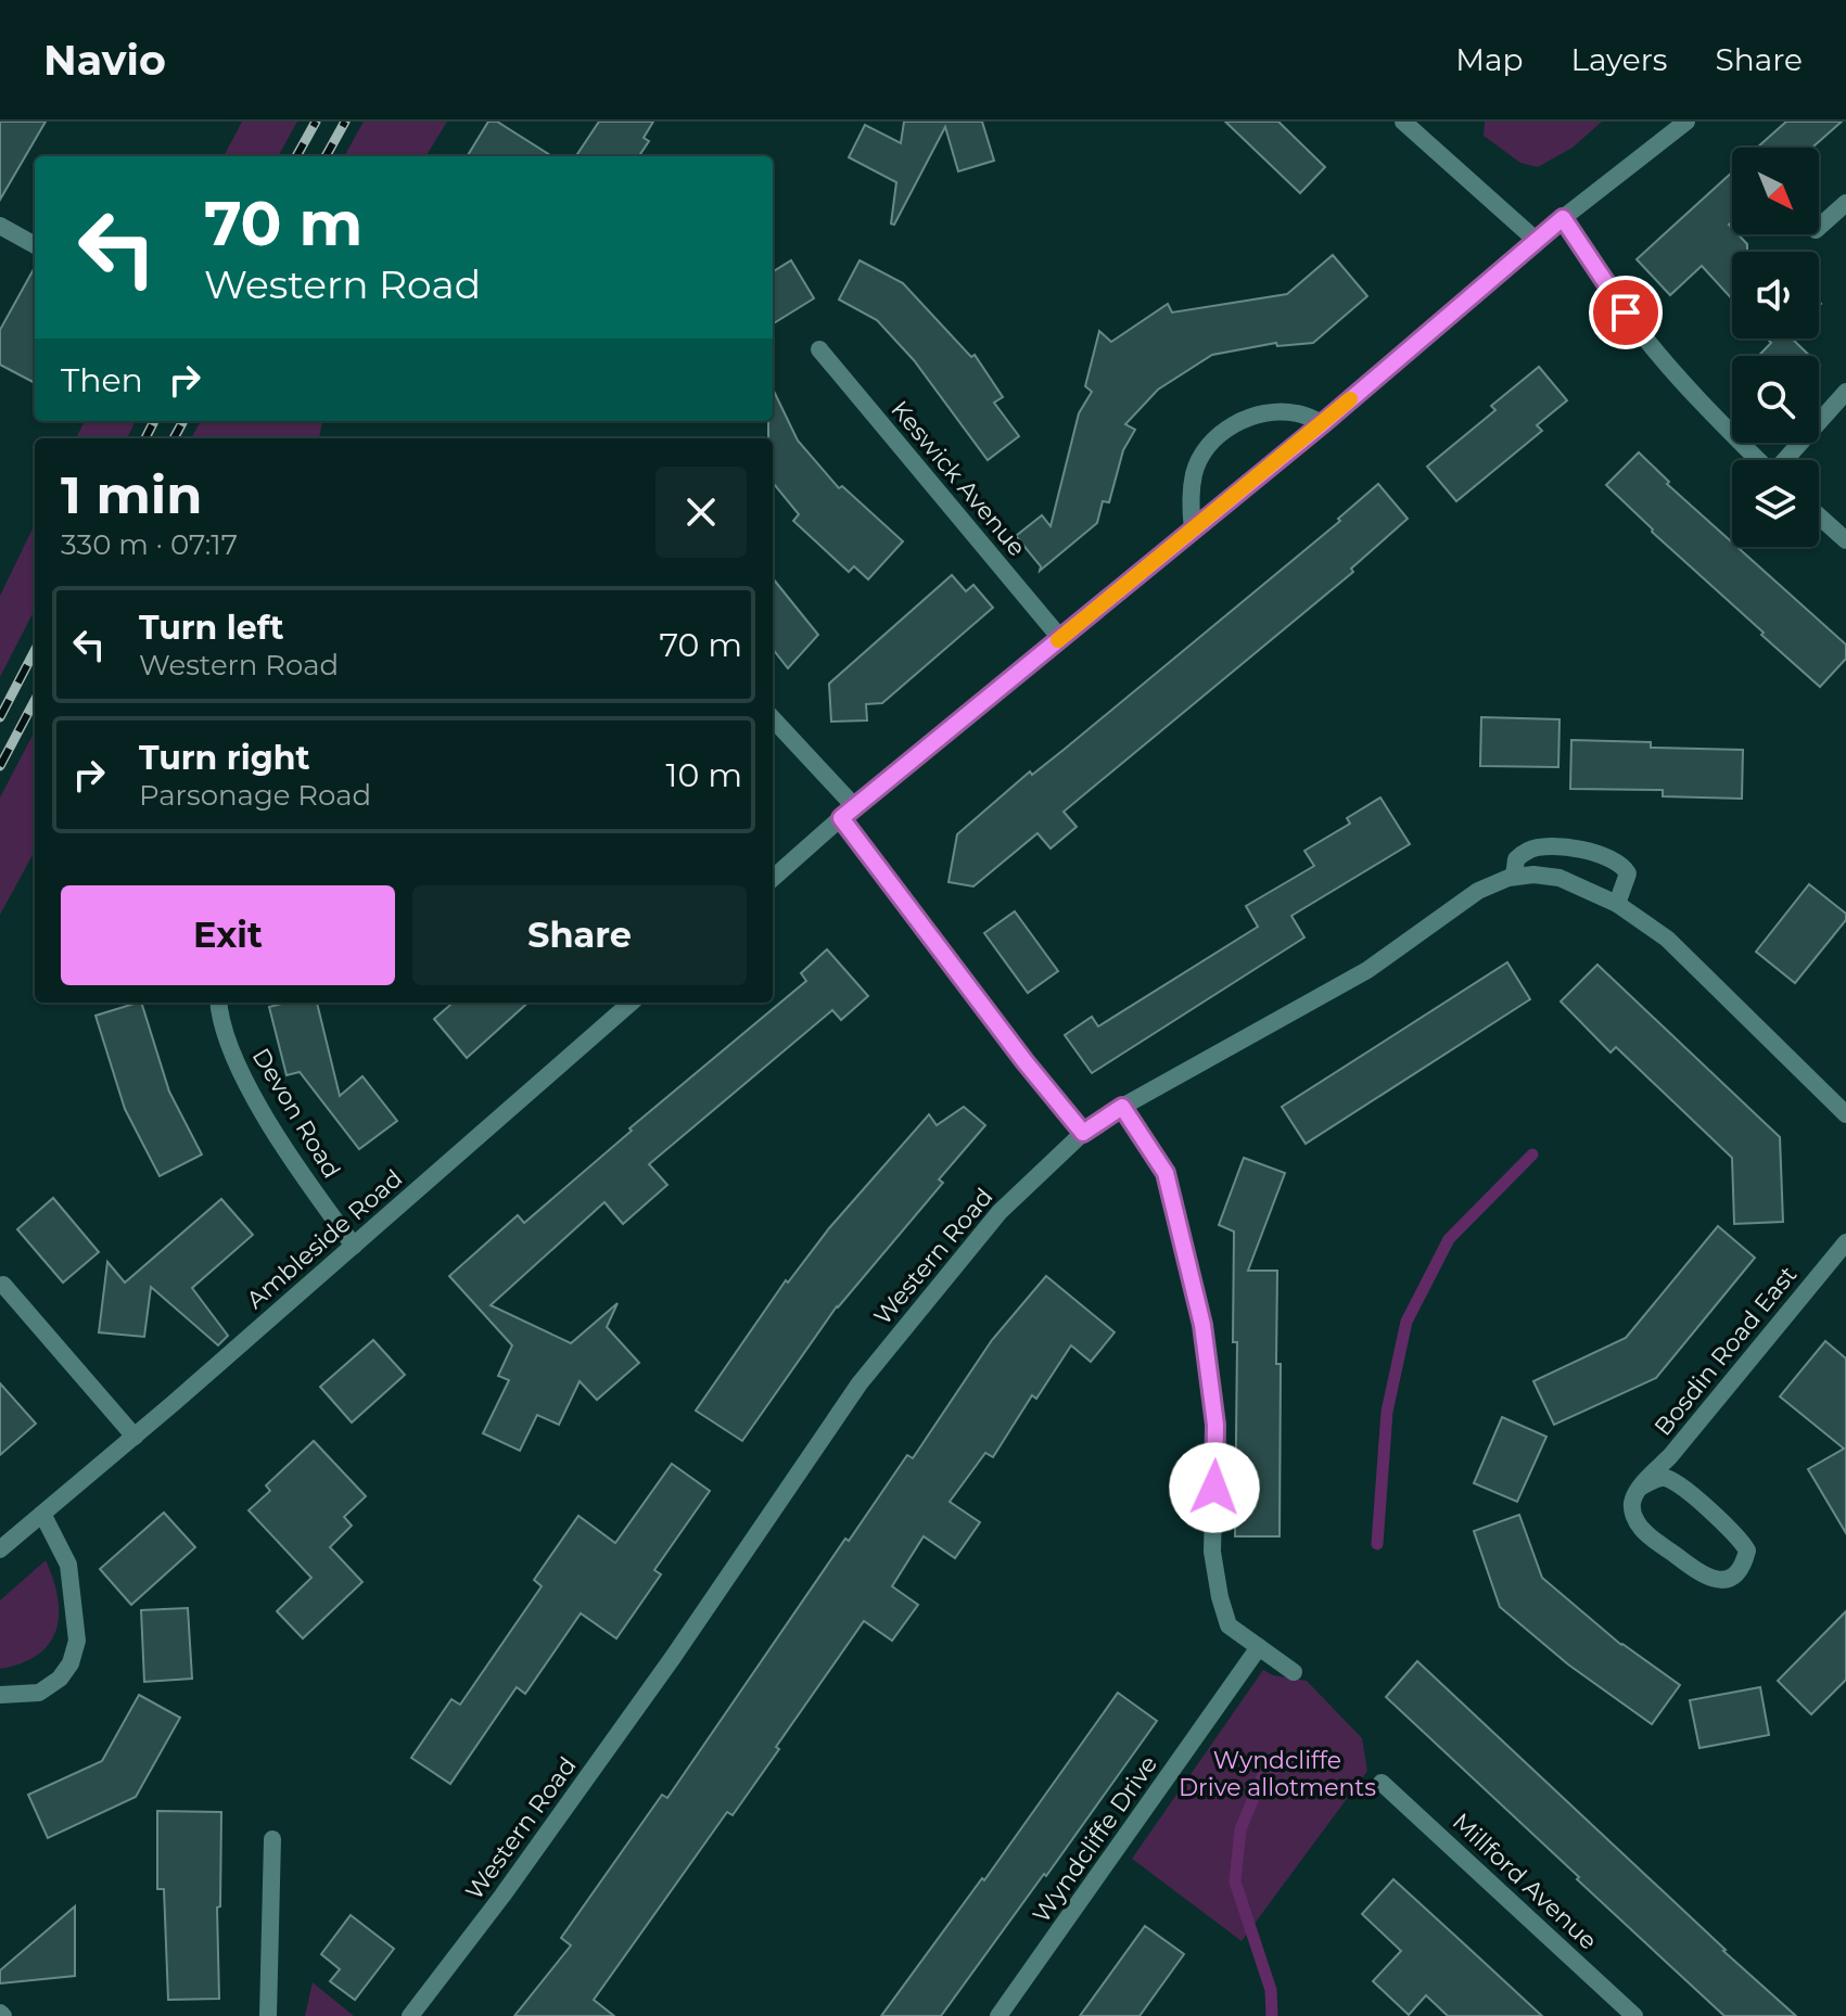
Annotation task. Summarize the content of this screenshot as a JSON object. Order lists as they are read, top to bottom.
{
  "streets": {
    "street": [
      "Keswick Avenue",
      "Devon Road",
      "Ambleside Road",
      "Western Road",
      "Bosdin Road East",
      "Wyndcliffe Drive",
      "Millford Avenue"
    ]
  },
  "crossings": [
    ["Devon Road", "Ambleside Road"]
  ],
  "parks": ["Wyndcliffe Drive allotments"],
  "north": "bottom right",
  "page": {
    "header": "Navio",
    "nav": ["Map", "Layers", "Share"],
    "turn": ["70 m", "Western Road"],
    "then": "Then",
    "heading": ["1 min", "330 m · 07:17"],
    "list": [
      {
        "name": "Turn left",
        "note": "Western Road",
        "value": "70 m"
      },
      {
        "name": "Turn right",
        "note": "Parsonage Road",
        "value": "10 m"
      }
    ],
    "buttons": ["Exit", "Share"]
  }
}
